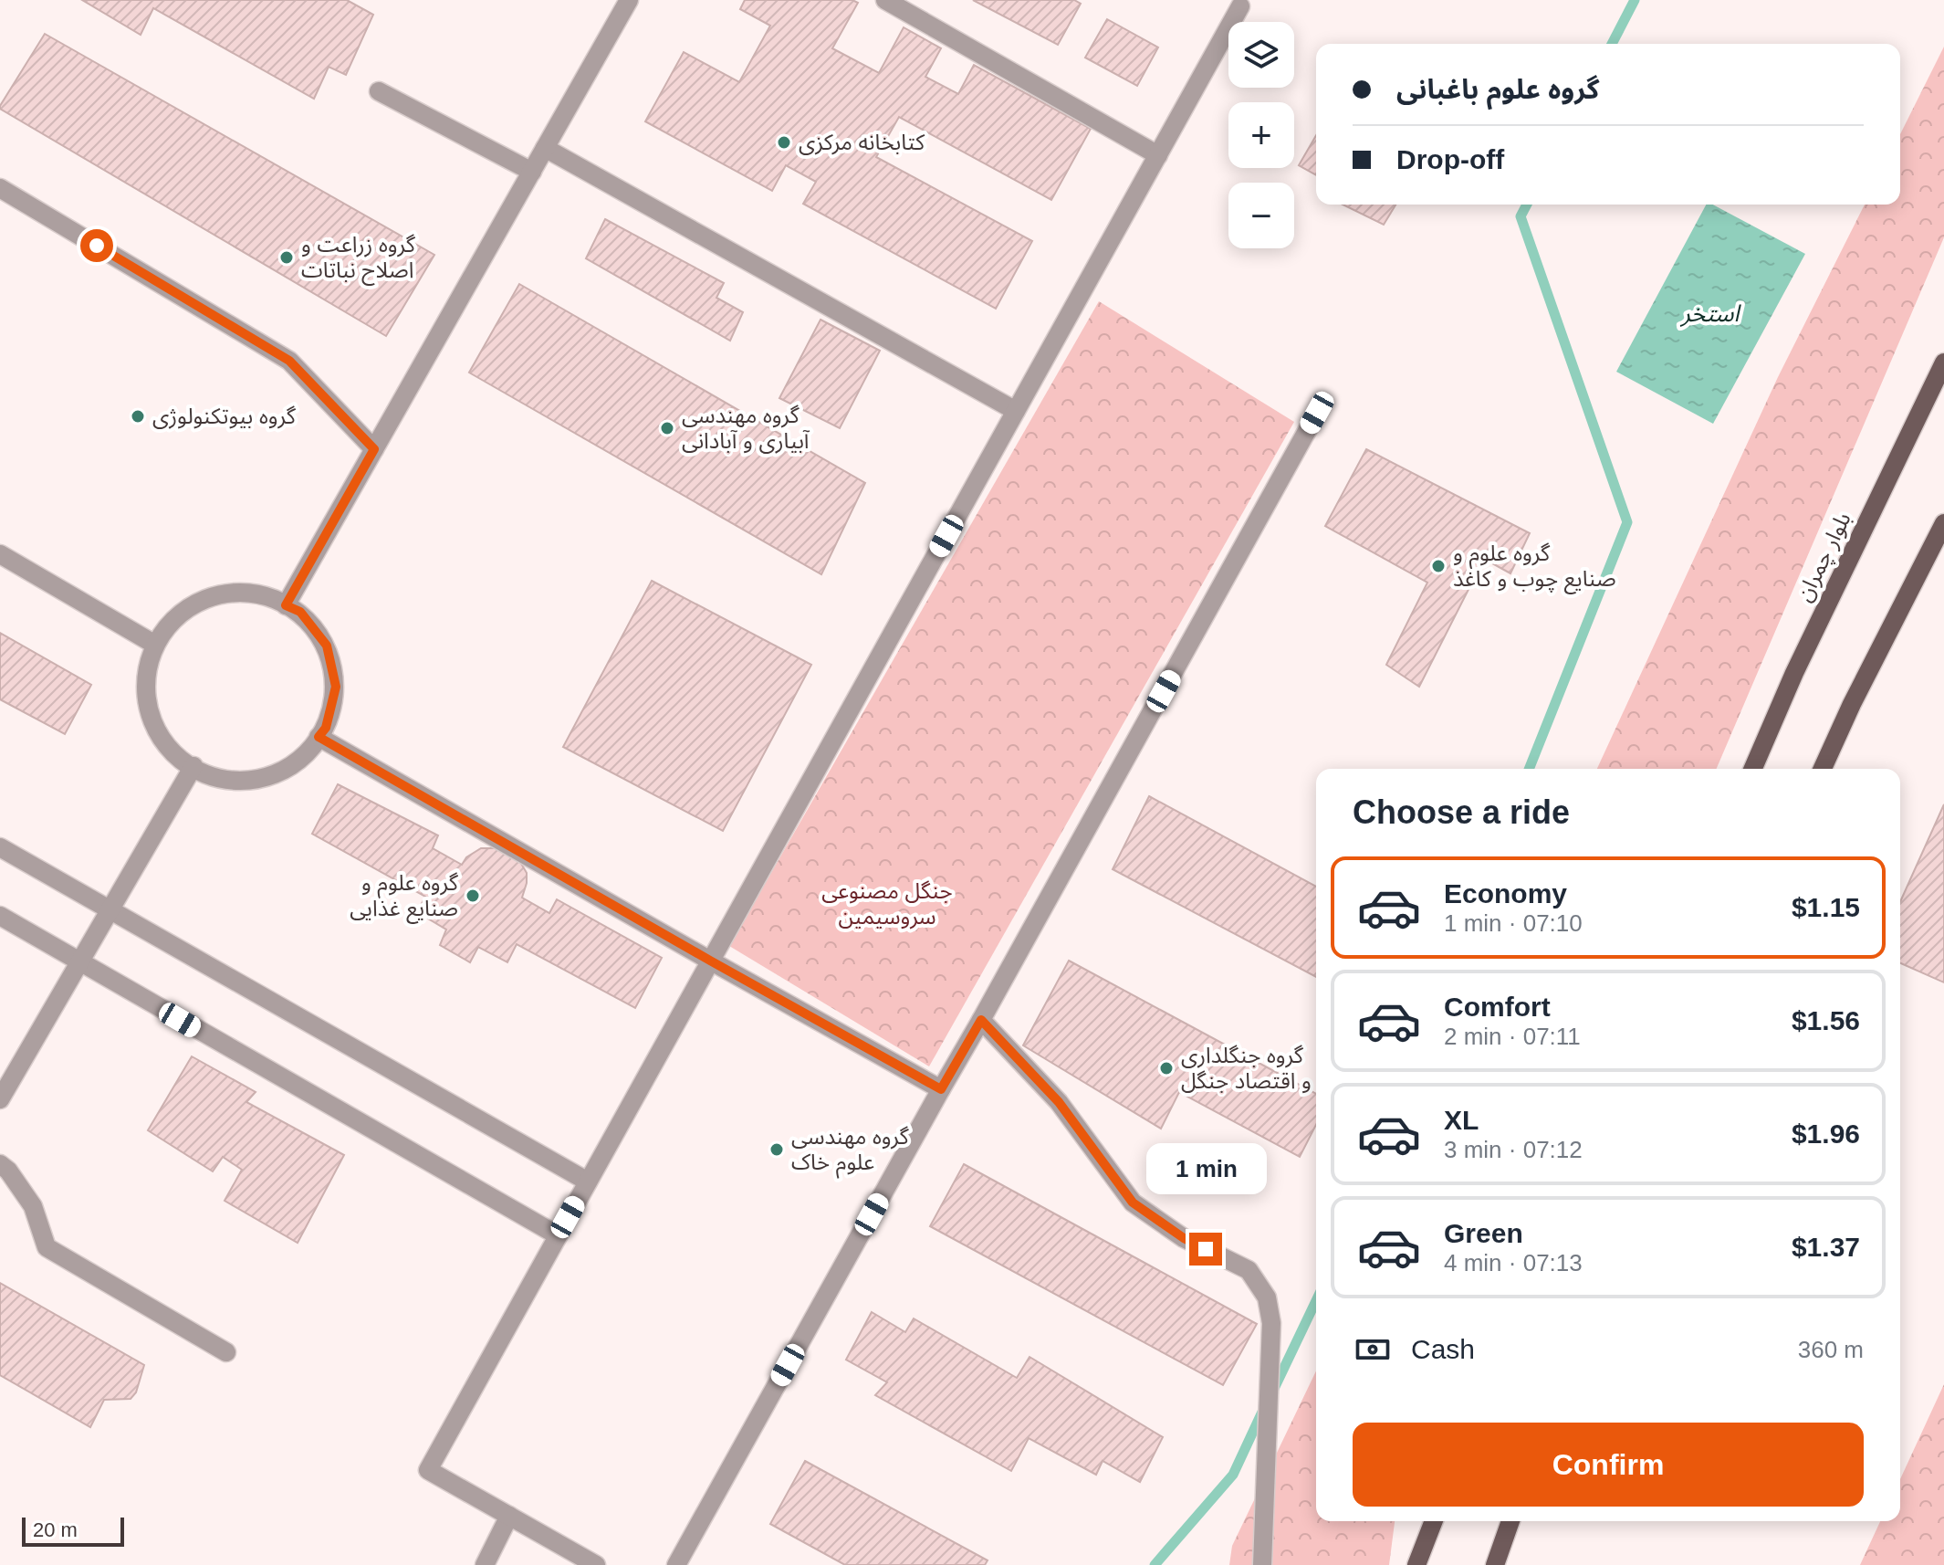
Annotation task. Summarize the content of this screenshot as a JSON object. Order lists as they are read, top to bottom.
{
  "streets": {
    "main road": ["بلوار چمران"]
  },
  "water": ["استخر"],
  "parks": ["جنگل مصنوعی سروسیمین"],
  "places": [
    "کتابخانه مرکزی",
    "گروه زراعت و اصلاح نباتات",
    "گروه بیوتکنولوژی",
    "گروه مهندسی آبیاری و آبادانی",
    "گروه علوم و صنایع چوب و کاغذ",
    "گروه علوم و صنایع غذایی",
    "گروه جنگلداری و اقتصاد جنگل",
    "گروه مهندسی علوم خاک"
  ],
  "scale_bar": "20 m",
  "page": {
    "map_buttons": ["+", "−"],
    "banner": ["گروه علوم باغبانی", "Drop-off"],
    "heading": "Choose a ride",
    "list": [
      {
        "name": "Economy",
        "note": "1 min · 07:10",
        "value": "$1.15"
      },
      {
        "name": "Comfort",
        "note": "2 min · 07:11",
        "value": "$1.56"
      },
      {
        "name": "XL",
        "note": "3 min · 07:12",
        "value": "$1.96"
      },
      {
        "name": "Green",
        "note": "4 min · 07:13",
        "value": "$1.37"
      }
    ],
    "bubble": "1 min",
    "pay": ["Cash", "360 m"],
    "buttons": "Confirm",
    "scale": "20 m"
  }
}
